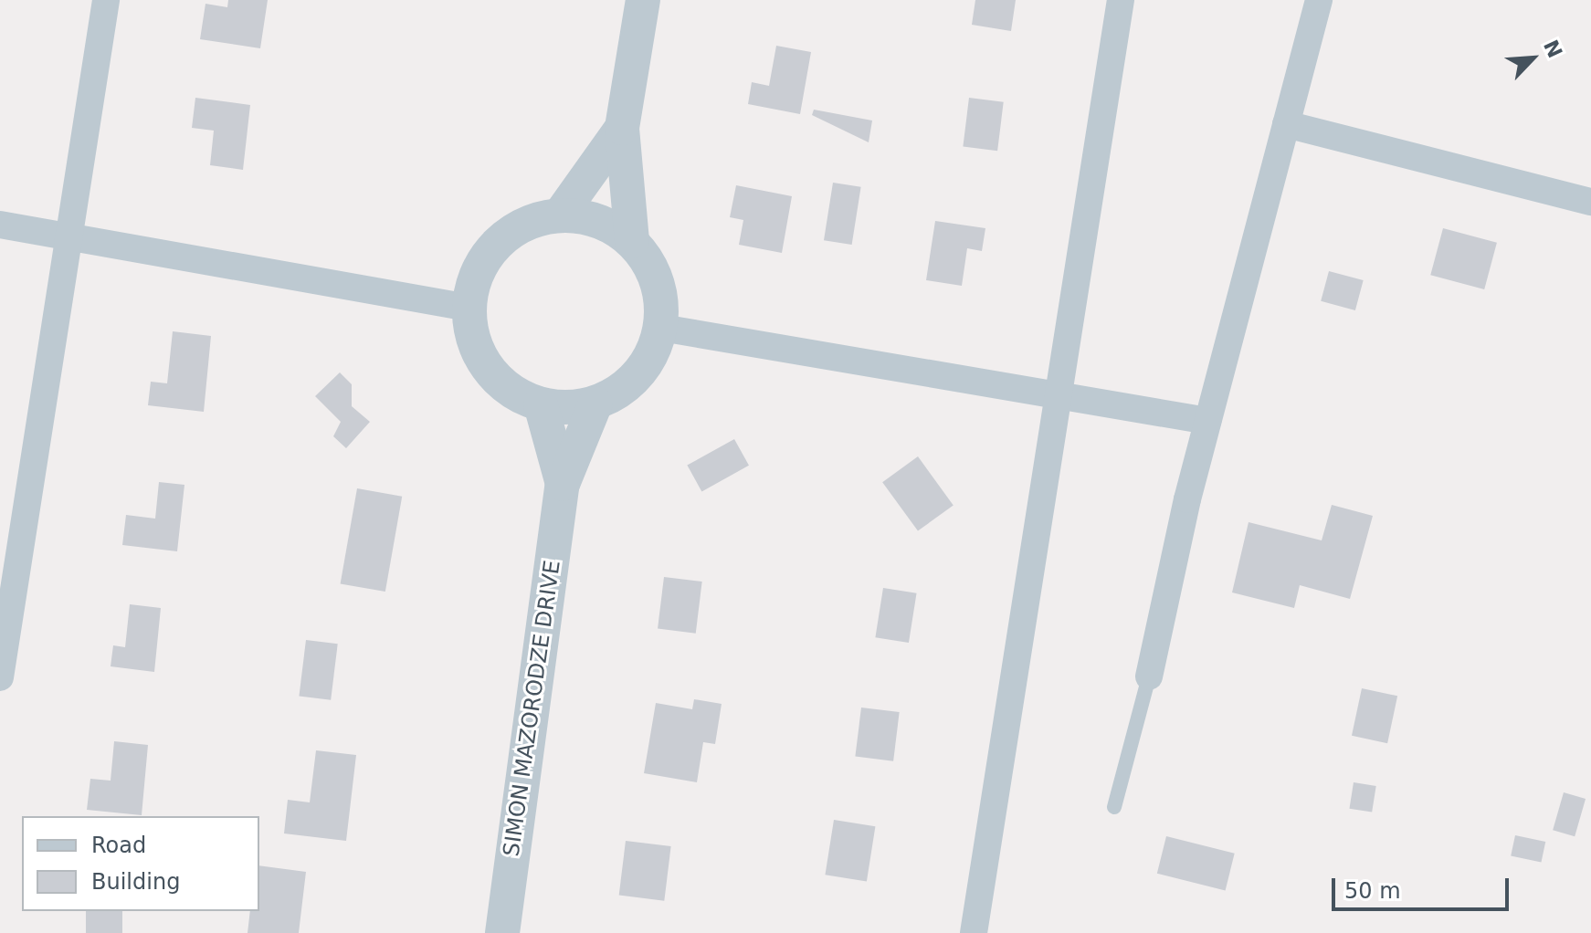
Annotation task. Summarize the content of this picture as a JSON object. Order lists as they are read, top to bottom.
{
  "streets": {
    "street": ["SIMON MAZORODZE DRIVE"]
  },
  "legend": ["Road", "Building"],
  "scale_bar": "50 m",
  "north": "top right"
}
